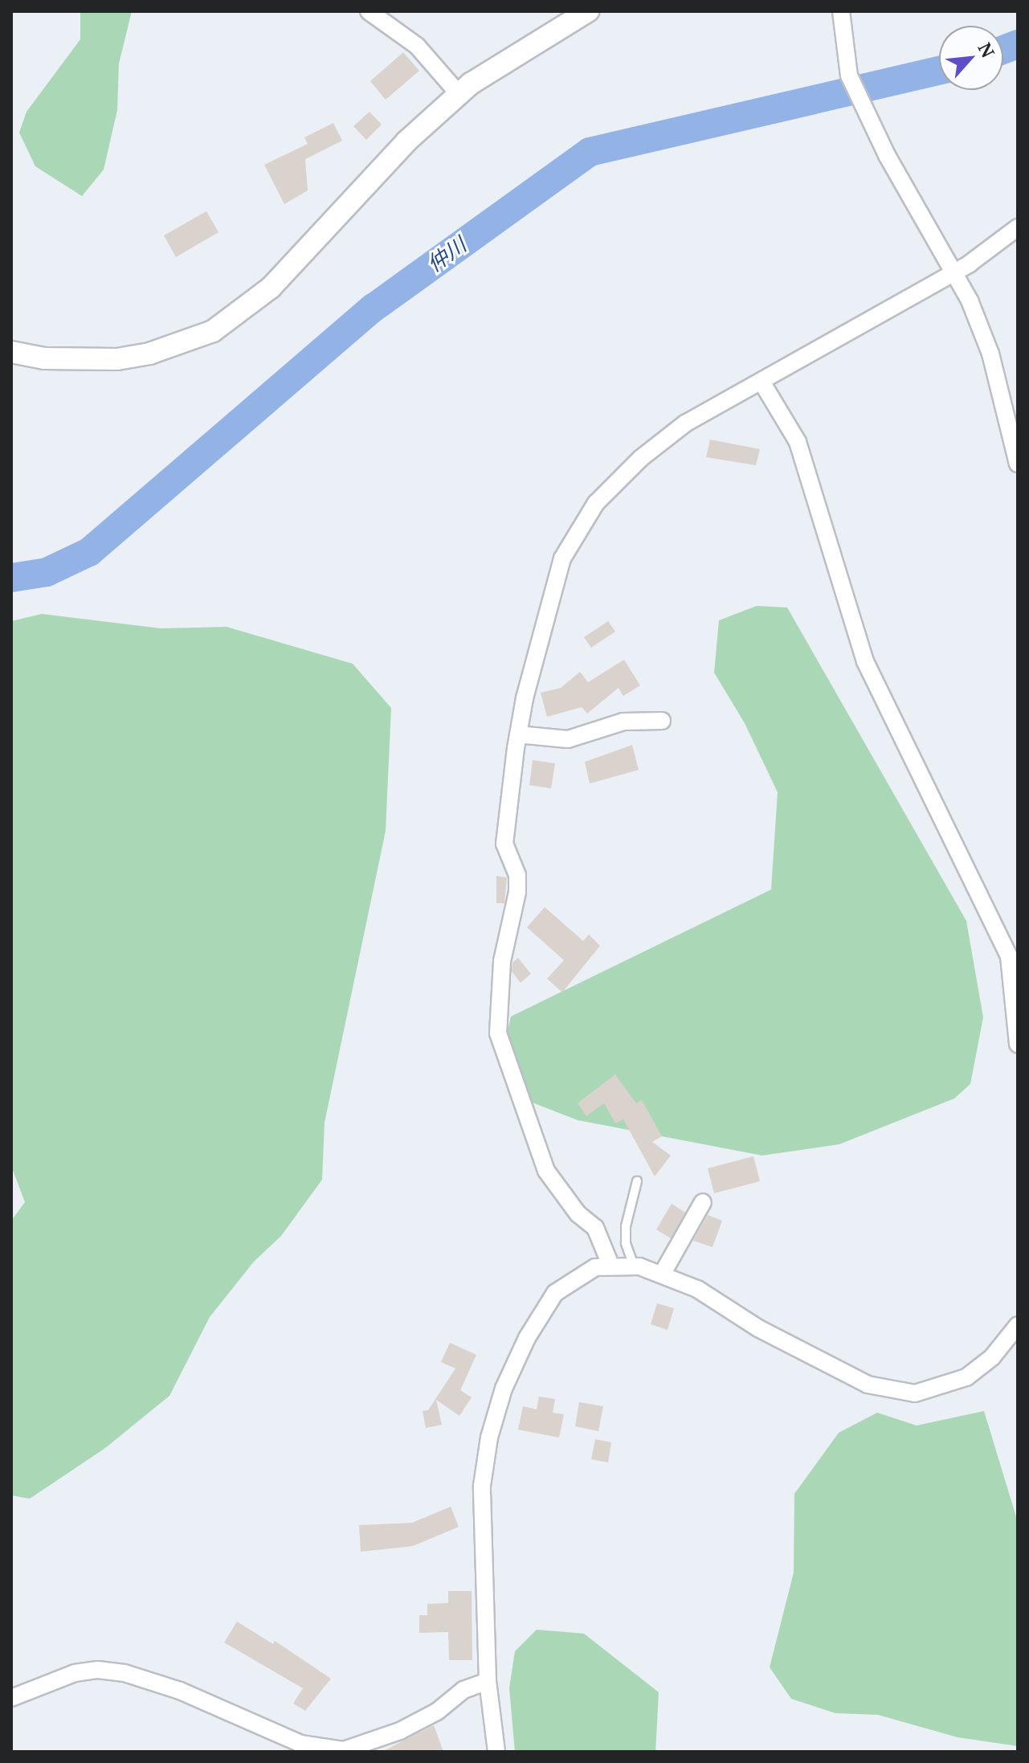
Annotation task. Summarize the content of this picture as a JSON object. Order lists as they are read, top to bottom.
{
  "water": ["仲川"],
  "north": "top right"
}
